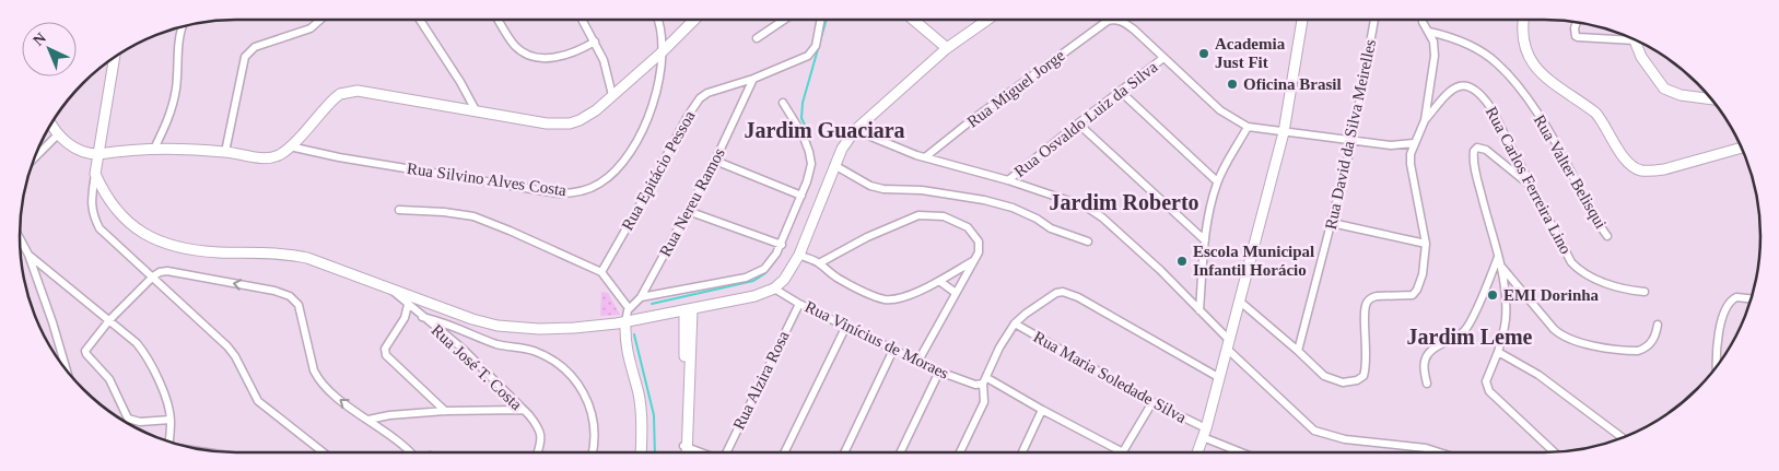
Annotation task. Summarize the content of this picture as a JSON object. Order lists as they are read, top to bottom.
{
  "streets": {
    "street": [
      "Rua Miguel Jorge",
      "Rua Osvaldo Luiz da Silva",
      "Rua David da Silva Meirelles",
      "Rua Epitácio Pessoa",
      "Rua Valter Belisqui",
      "Rua Silvino Alves Costa",
      "Rua Carlos Ferreira Lino",
      "Rua Nereu Ramos",
      "Rua Vinícius de Moraes",
      "Rua José T. Costa",
      "Rua Maria Soledade Silva",
      "Rua Alzira Rosa"
    ]
  },
  "crossings": [
    ["Rua Miguel Jorge", "Rua Osvaldo Luiz da Silva"],
    ["Rua Epitácio Pessoa", "Rua Nereu Ramos"],
    ["Rua Vinícius de Moraes", "Rua Alzira Rosa"]
  ],
  "districts": ["Jardim Guaciara", "Jardim Roberto", "Jardim Leme"],
  "places": [
    "Academia Just Fit",
    "Oficina Brasil",
    "Escola Municipal Infantil Horácio",
    "EMI Dorinha"
  ],
  "north": "top left"
}
